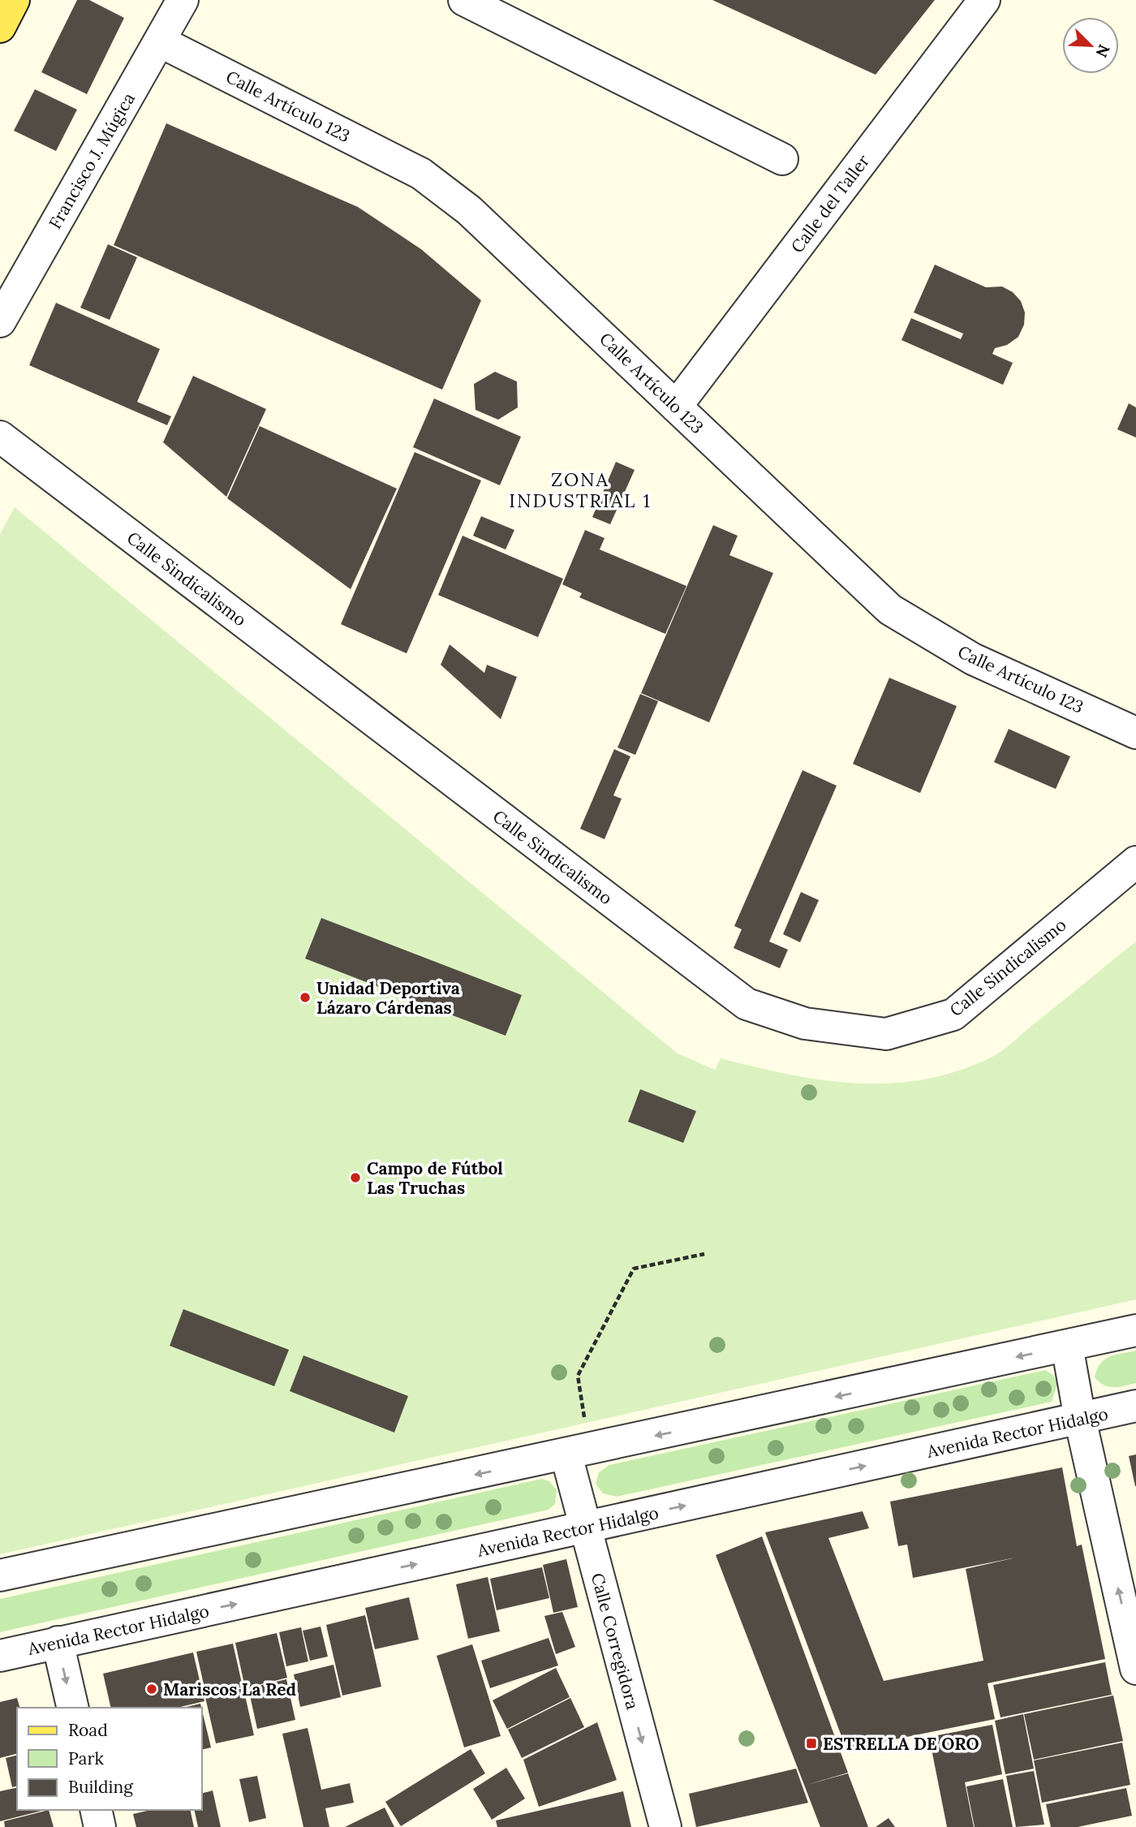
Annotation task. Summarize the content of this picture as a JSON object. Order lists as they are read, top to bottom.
{
  "streets": {
    "street": [
      "Calle Artículo 123",
      "Francisco J. Múgica",
      "Calle del Taller",
      "Calle Sindicalismo",
      "Avenida Rector Hidalgo",
      "Calle Corregidora"
    ]
  },
  "crossings": [
    ["Calle Artículo 123", "Francisco J. Múgica"],
    ["Calle Artículo 123", "Calle del Taller"],
    ["Avenida Rector Hidalgo", "Calle Corregidora"]
  ],
  "one_way": ["Calle Corregidora"],
  "districts": ["ZONA INDUSTRIAL 1"],
  "places": {
    "other": ["Unidad Deportiva Lázaro Cárdenas", "Campo de Fútbol Las Truchas", "Mariscos La Red"],
    "transit": ["ESTRELLA DE ORO"]
  },
  "legend": ["Road", "Park", "Building"],
  "north": "bottom right"
}
